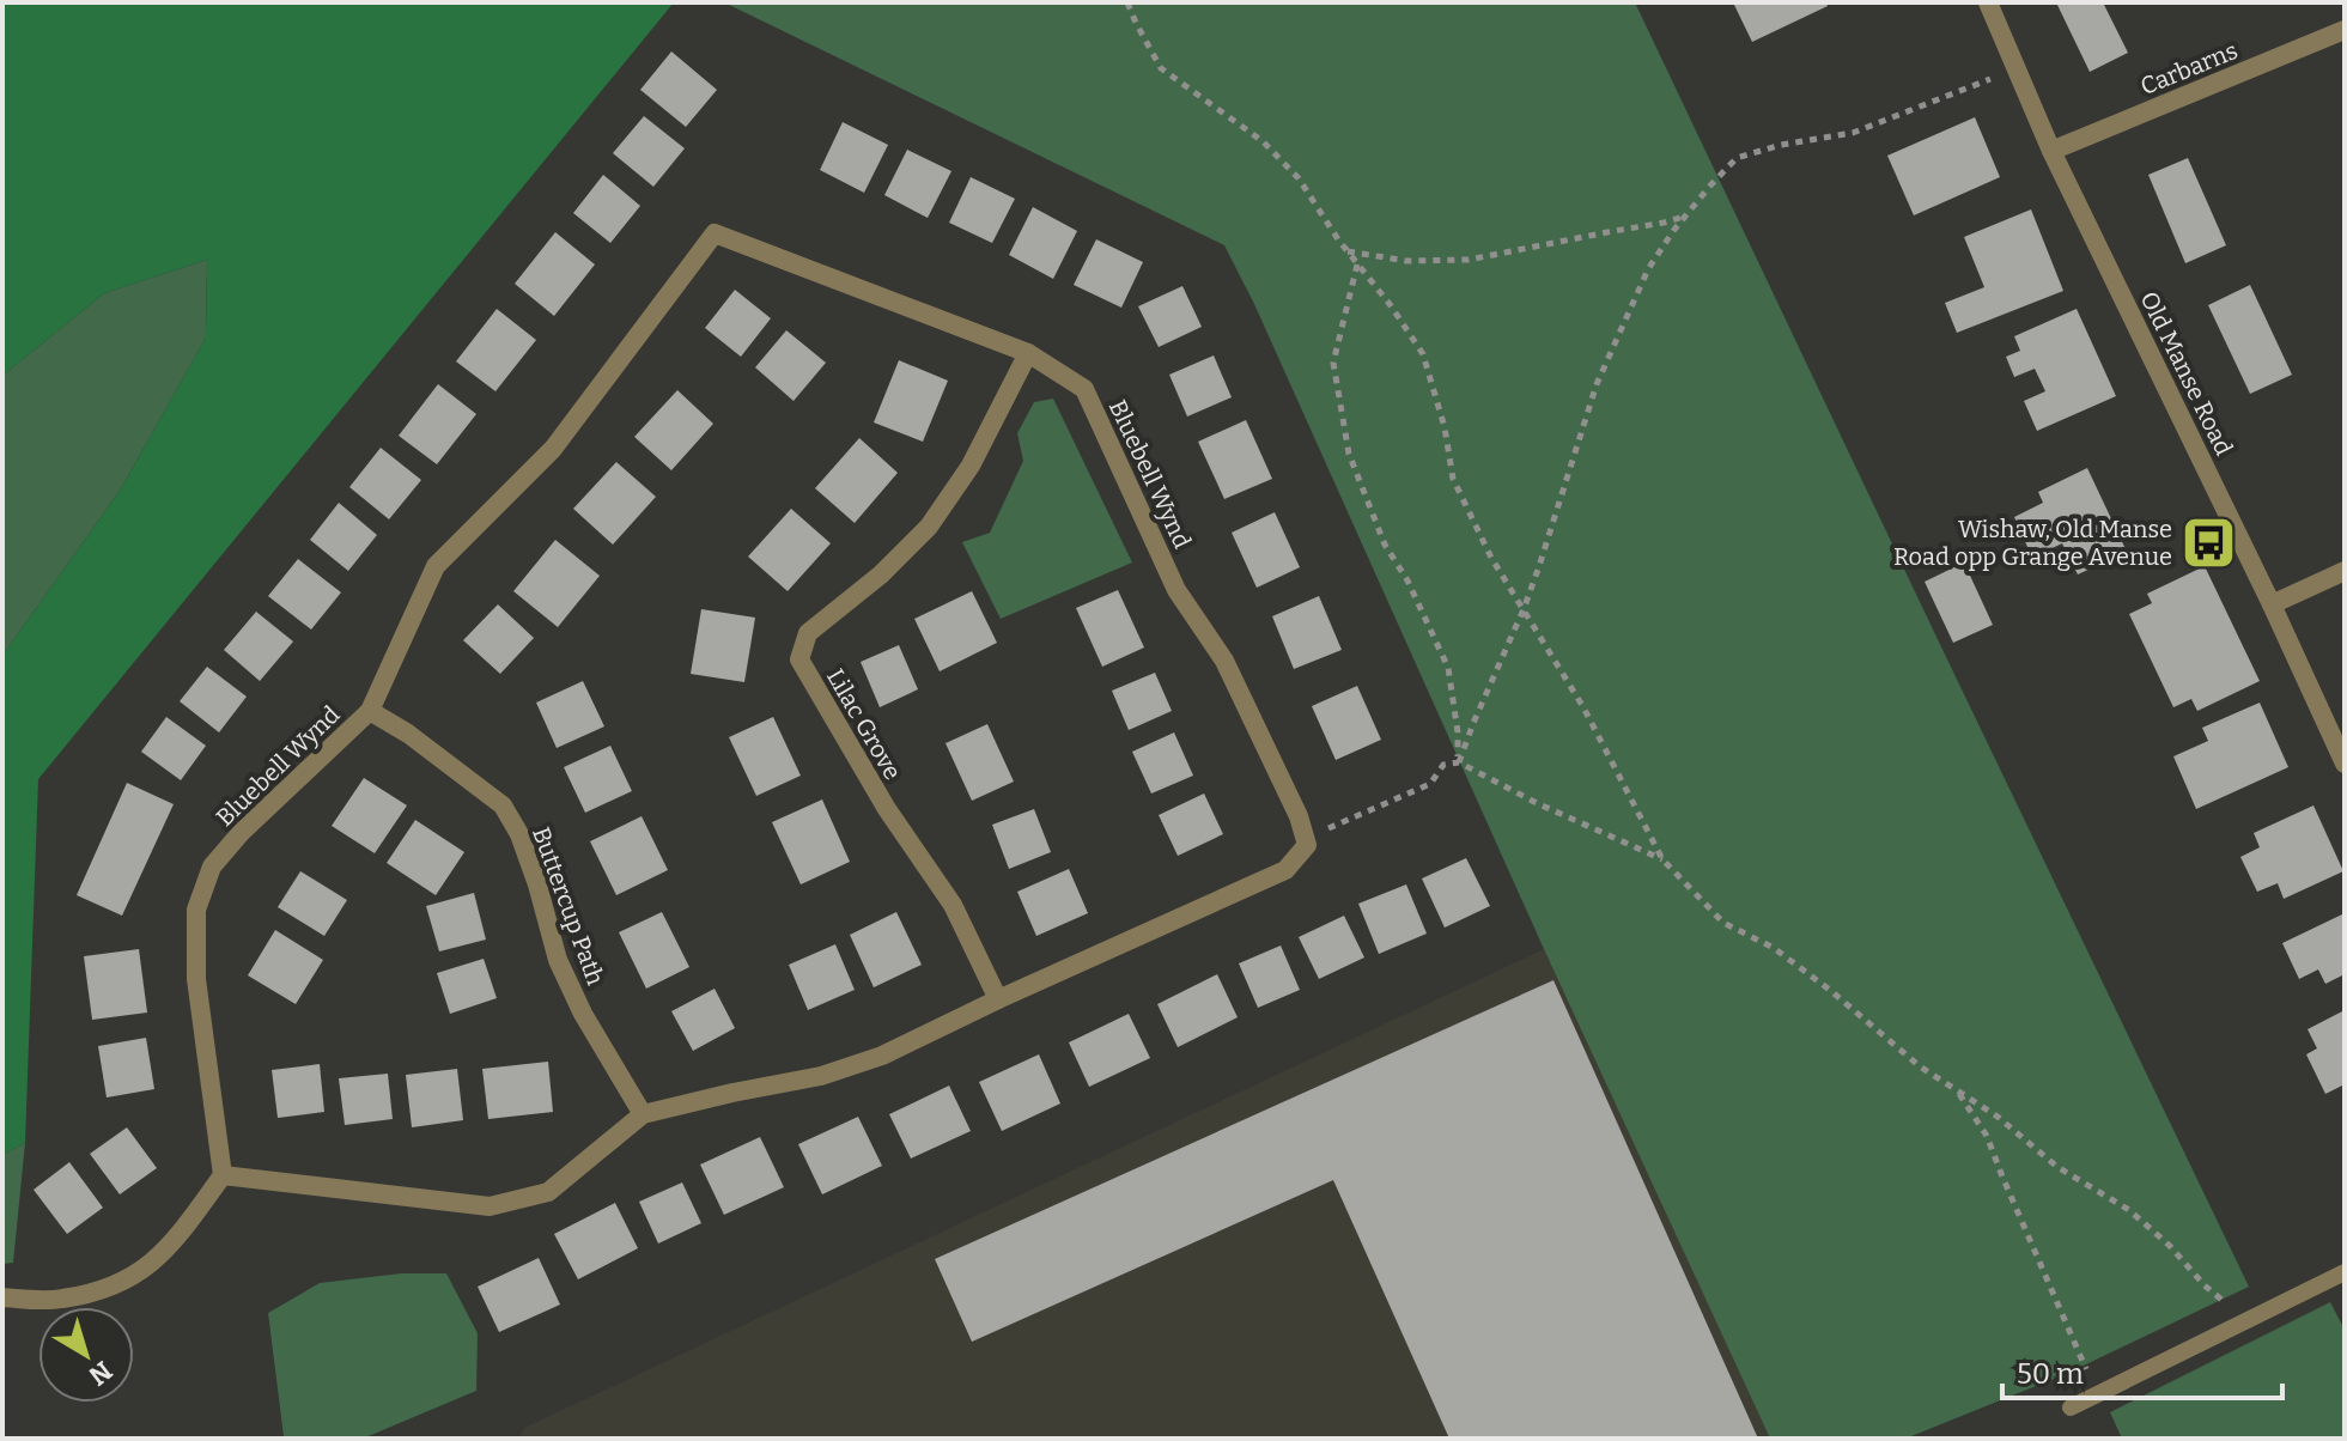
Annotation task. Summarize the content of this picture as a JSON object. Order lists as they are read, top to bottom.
{
  "streets": {
    "street": [
      "Carbarns",
      "Old Manse Road",
      "Bluebell Wynd",
      "Lilac Grove",
      "Buttercup Path"
    ]
  },
  "crossings": [
    ["Carbarns", "Old Manse Road"],
    ["Bluebell Wynd", "Lilac Grove"],
    ["Bluebell Wynd", "Buttercup Path"]
  ],
  "places": {
    "bus stop": ["Wishaw, Old Manse Road opp Grange Avenue"]
  },
  "scale_bar": "50 m",
  "north": "bottom right"
}
